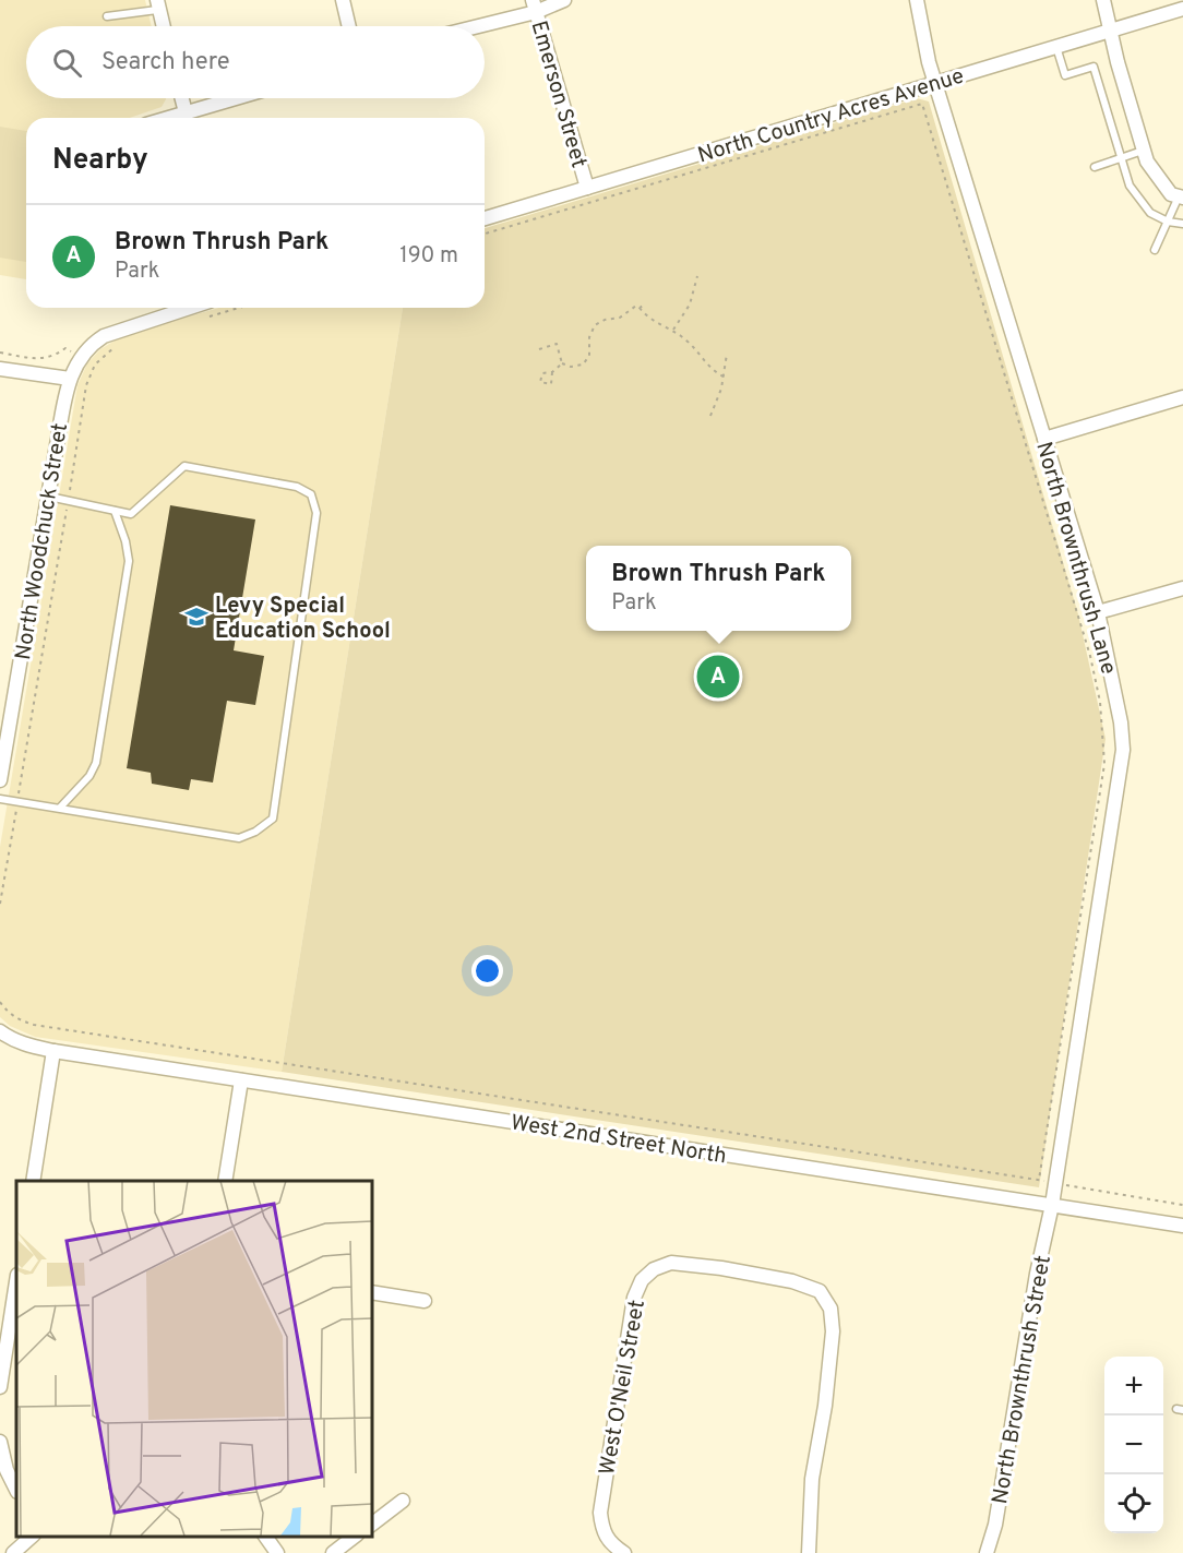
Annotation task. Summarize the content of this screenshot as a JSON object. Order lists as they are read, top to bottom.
{
  "streets": {
    "street": [
      "Emerson Street",
      "North Country Acres Avenue",
      "North Woodchuck Street",
      "North Brownthrush Lane",
      "West 2nd Street North",
      "North Brownthrush Street",
      "West O'Neil Street"
    ]
  },
  "crossings": [
    ["Emerson Street", "North Country Acres Avenue"],
    ["North Country Acres Avenue", "North Brownthrush Lane"],
    ["North Brownthrush Lane", "West 2nd Street North"],
    ["North Brownthrush Lane", "North Brownthrush Street"],
    ["West 2nd Street North", "North Brownthrush Street"]
  ],
  "places": {
    "school or university": ["Levy Special Education School"]
  },
  "page": {
    "search": "Search here",
    "heading": "Nearby",
    "list": [
      {
        "mark": "A",
        "name": "Brown Thrush Park",
        "note": "Park",
        "value": "190 m"
      }
    ],
    "popup": ["Brown Thrush Park", "Park"],
    "pins": "A",
    "map_buttons": ["+", "−"]
  }
}
